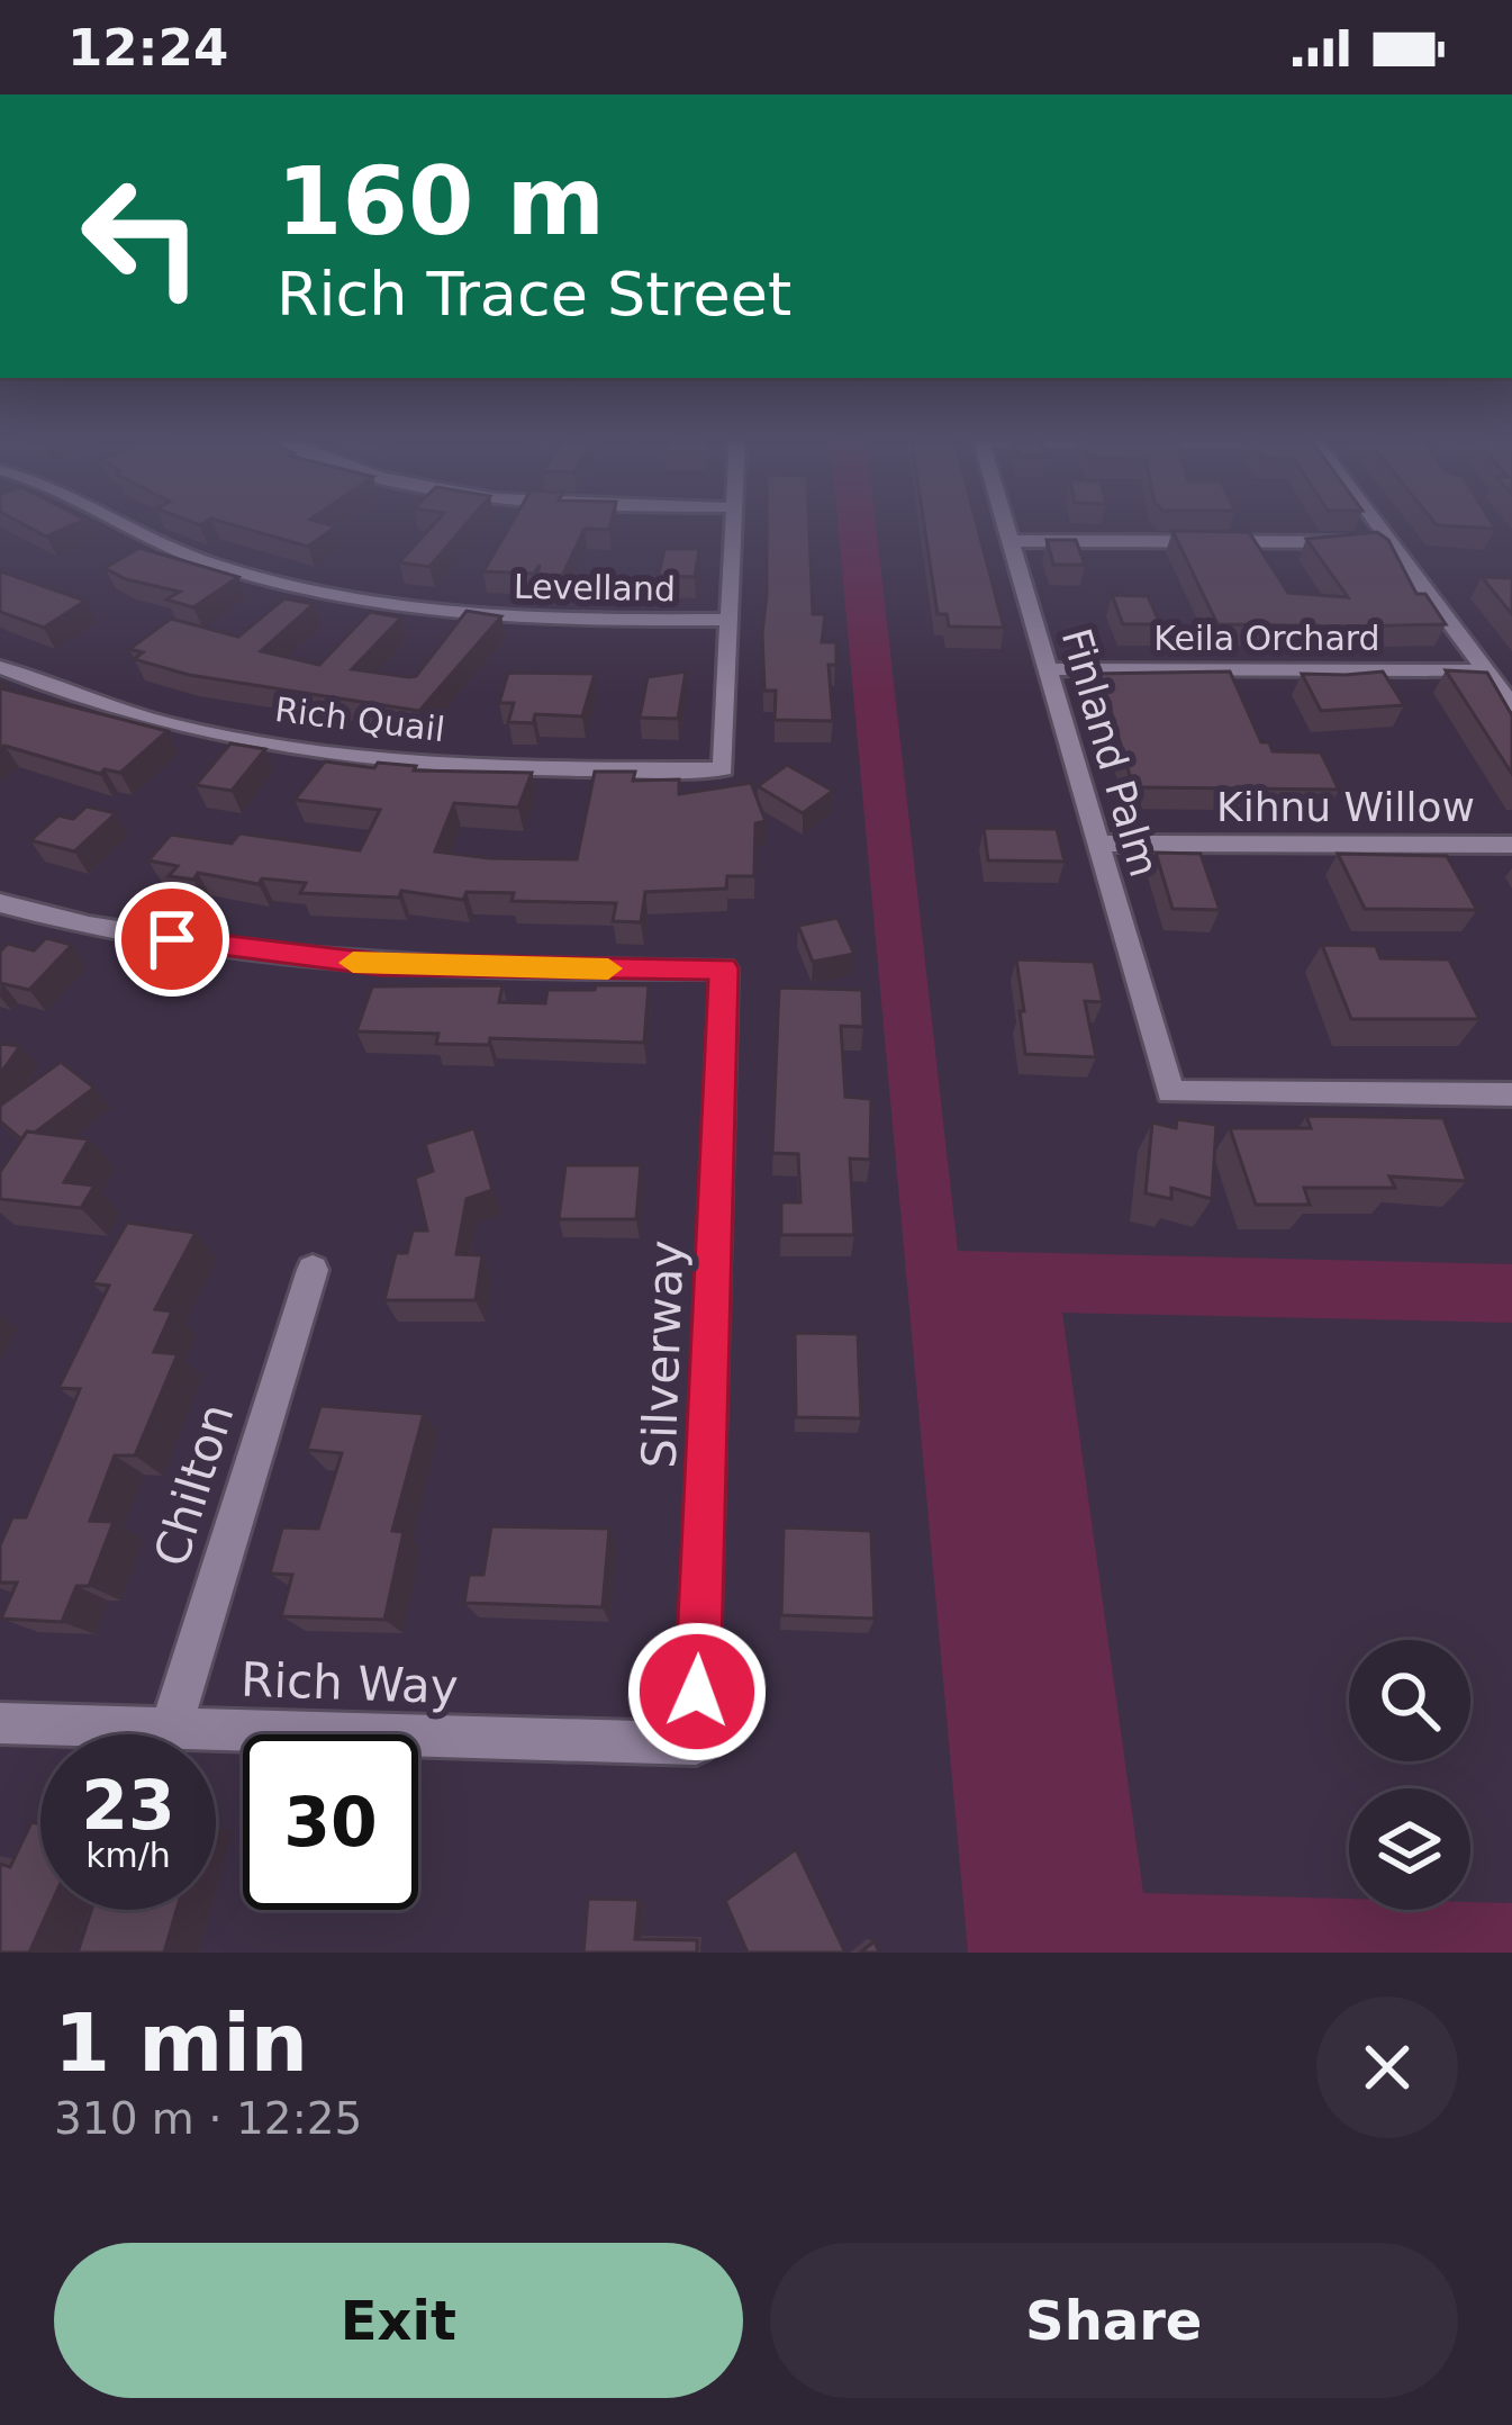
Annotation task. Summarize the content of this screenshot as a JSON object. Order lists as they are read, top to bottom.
{
  "streets": {
    "street": [
      "Levelland",
      "Keila Orchard",
      "Rich Quail",
      "Finland Palm",
      "Kihnu Willow",
      "Silverway",
      "Chilton",
      "Rich Way"
    ]
  },
  "crossings": [
    ["Levelland", "Rich Quail"],
    ["Keila Orchard", "Finland Palm"],
    ["Finland Palm", "Kihnu Willow"],
    ["Silverway", "Rich Way"],
    ["Chilton", "Rich Way"]
  ],
  "page": {
    "status": "12:24",
    "turn": ["160 m", "Rich Trace Street"],
    "speed": "23 km/h",
    "limit": "30",
    "heading": ["1 min", "310 m · 12:25"],
    "buttons": ["Exit", "Share"]
  }
}
